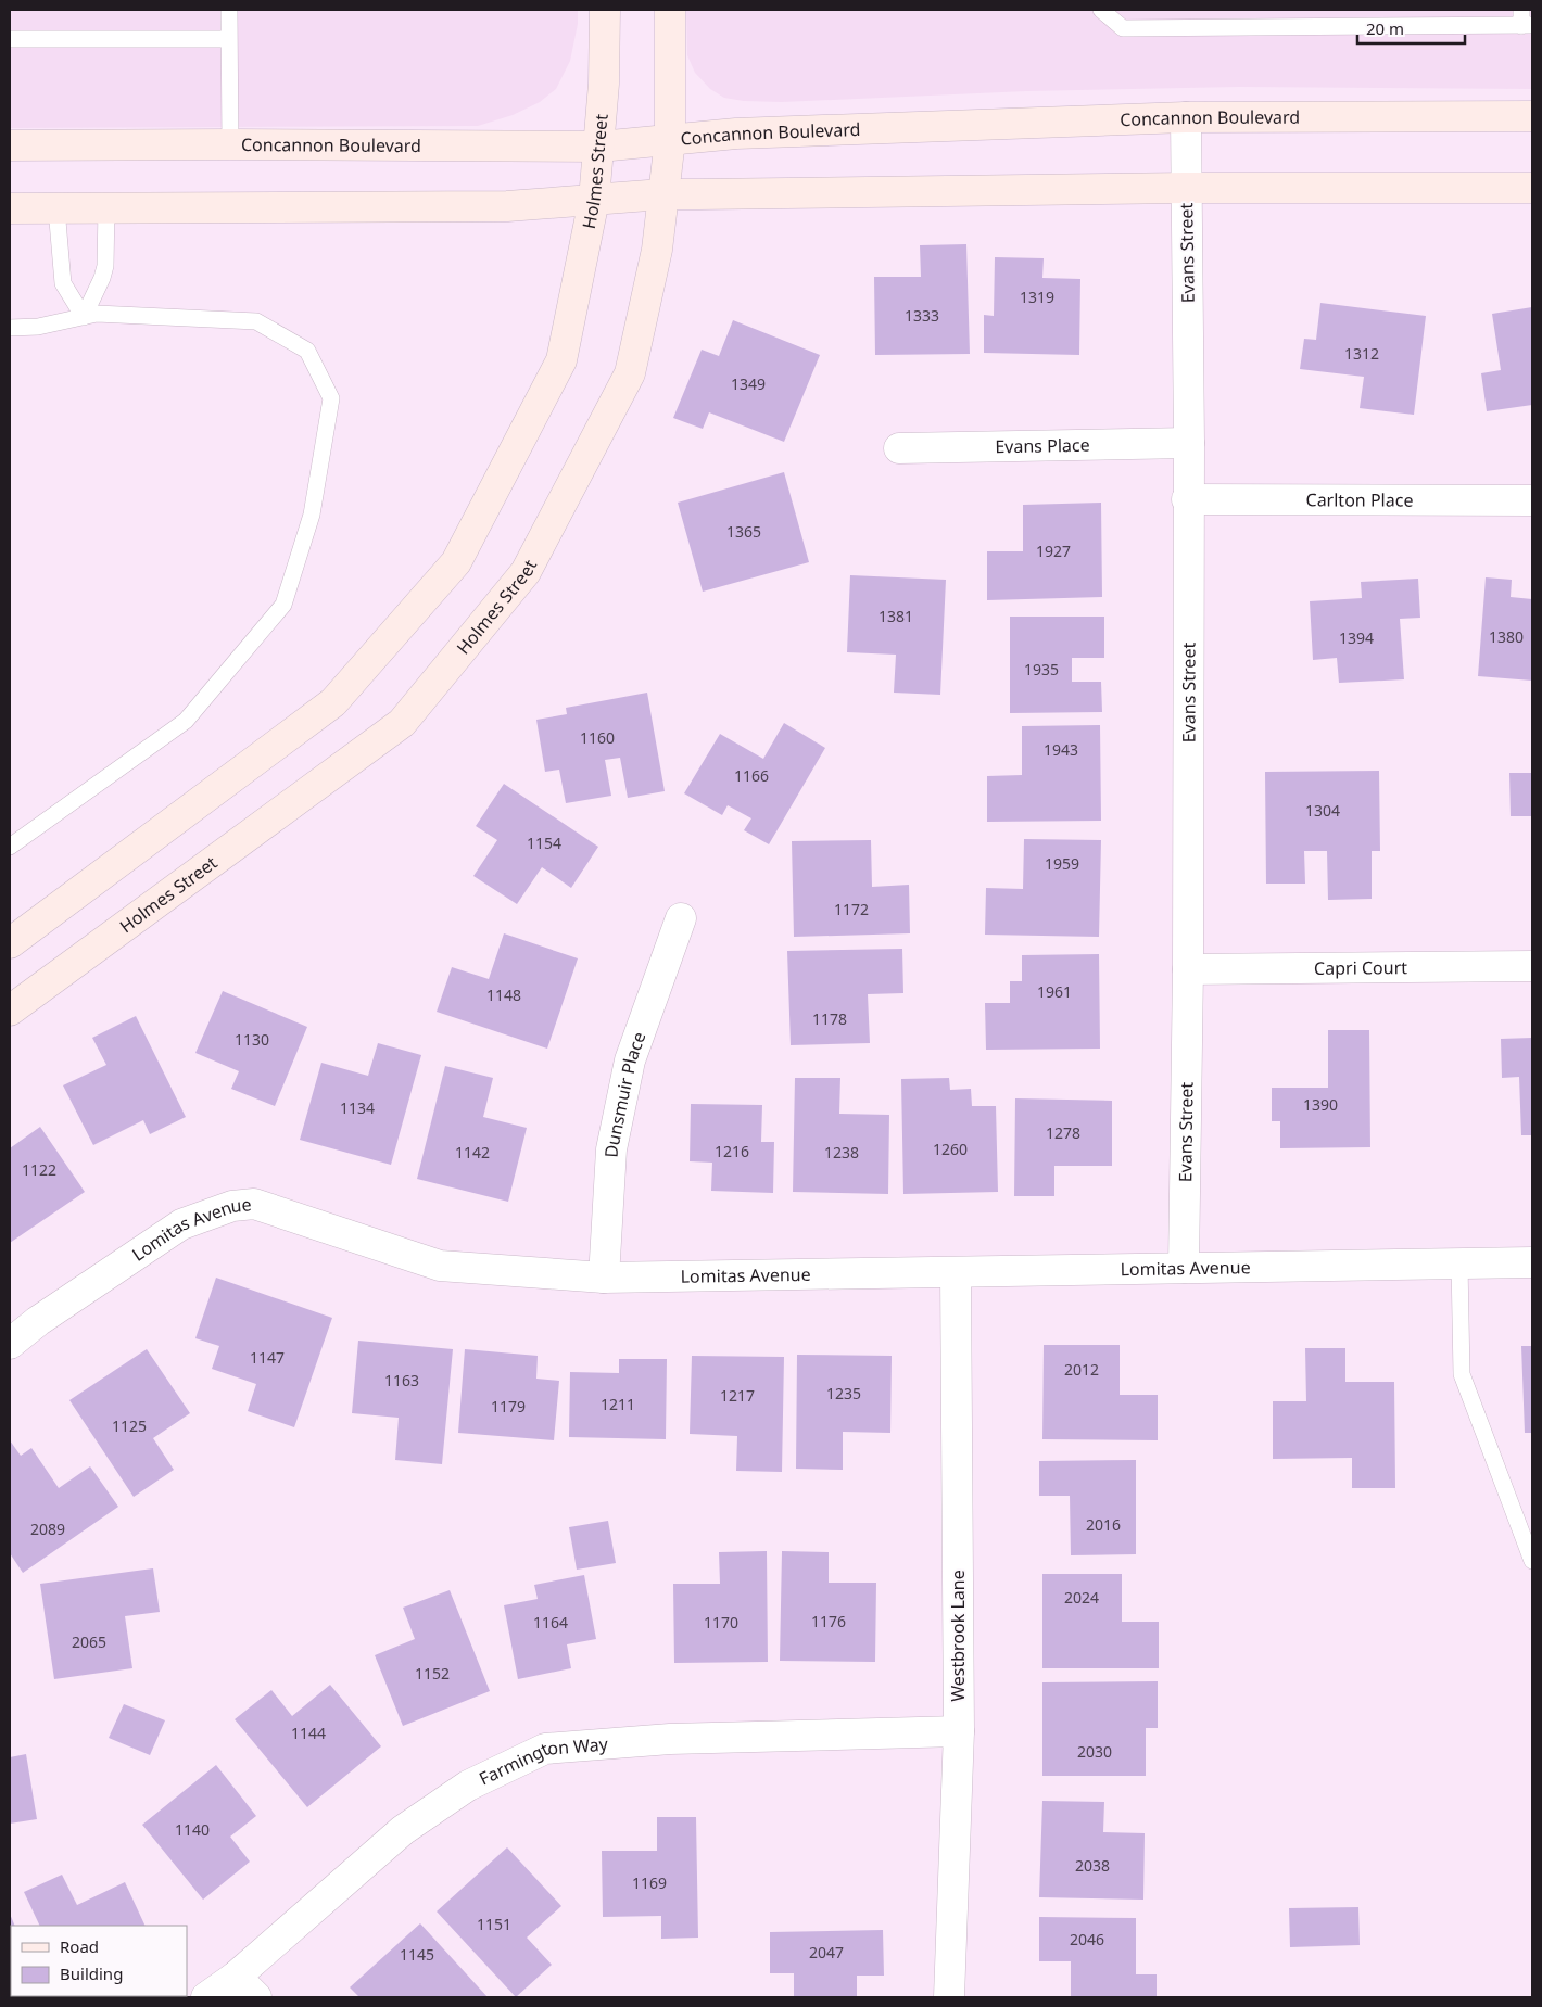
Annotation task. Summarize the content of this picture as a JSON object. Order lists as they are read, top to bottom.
{
  "streets": {
    "main road": ["Concannon Boulevard", "Holmes Street"],
    "street": [
      "Evans Street",
      "Evans Place",
      "Carlton Place",
      "Capri Court",
      "Dunsmuir Place",
      "Lomitas Avenue",
      "Westbrook Lane",
      "Farmington Way"
    ]
  },
  "crossings": [
    ["Concannon Boulevard", "Holmes Street"],
    ["Concannon Boulevard", "Evans Street"],
    ["Evans Street", "Evans Place"],
    ["Evans Street", "Carlton Place"],
    ["Evans Street", "Capri Court"],
    ["Evans Street", "Lomitas Avenue"],
    ["Dunsmuir Place", "Lomitas Avenue"],
    ["Lomitas Avenue", "Westbrook Lane"],
    ["Westbrook Lane", "Farmington Way"]
  ],
  "house_numbers": [
    "1319",
    "1333",
    "1312",
    "1349",
    "1365",
    "1927",
    "1381",
    "1380",
    "1394",
    "1935",
    "1160",
    "1943",
    "1166",
    "1304",
    "1154",
    "1959",
    "1172",
    "1961",
    "1148",
    "1178",
    "1130",
    "1390",
    "1134",
    "1278",
    "1260",
    "1216",
    "1142",
    "1238",
    "1122",
    "1147",
    "2012",
    "1163",
    "1235",
    "1217",
    "1211",
    "1179",
    "1125",
    "2016",
    "2089",
    "2024",
    "1176",
    "1164",
    "1170",
    "2065",
    "1152",
    "1144",
    "2030",
    "1140",
    "2038",
    "1169",
    "1151",
    "2046",
    "2047",
    "1145"
  ],
  "legend": ["Road", "Building"],
  "scale_bar": "20 m"
}
